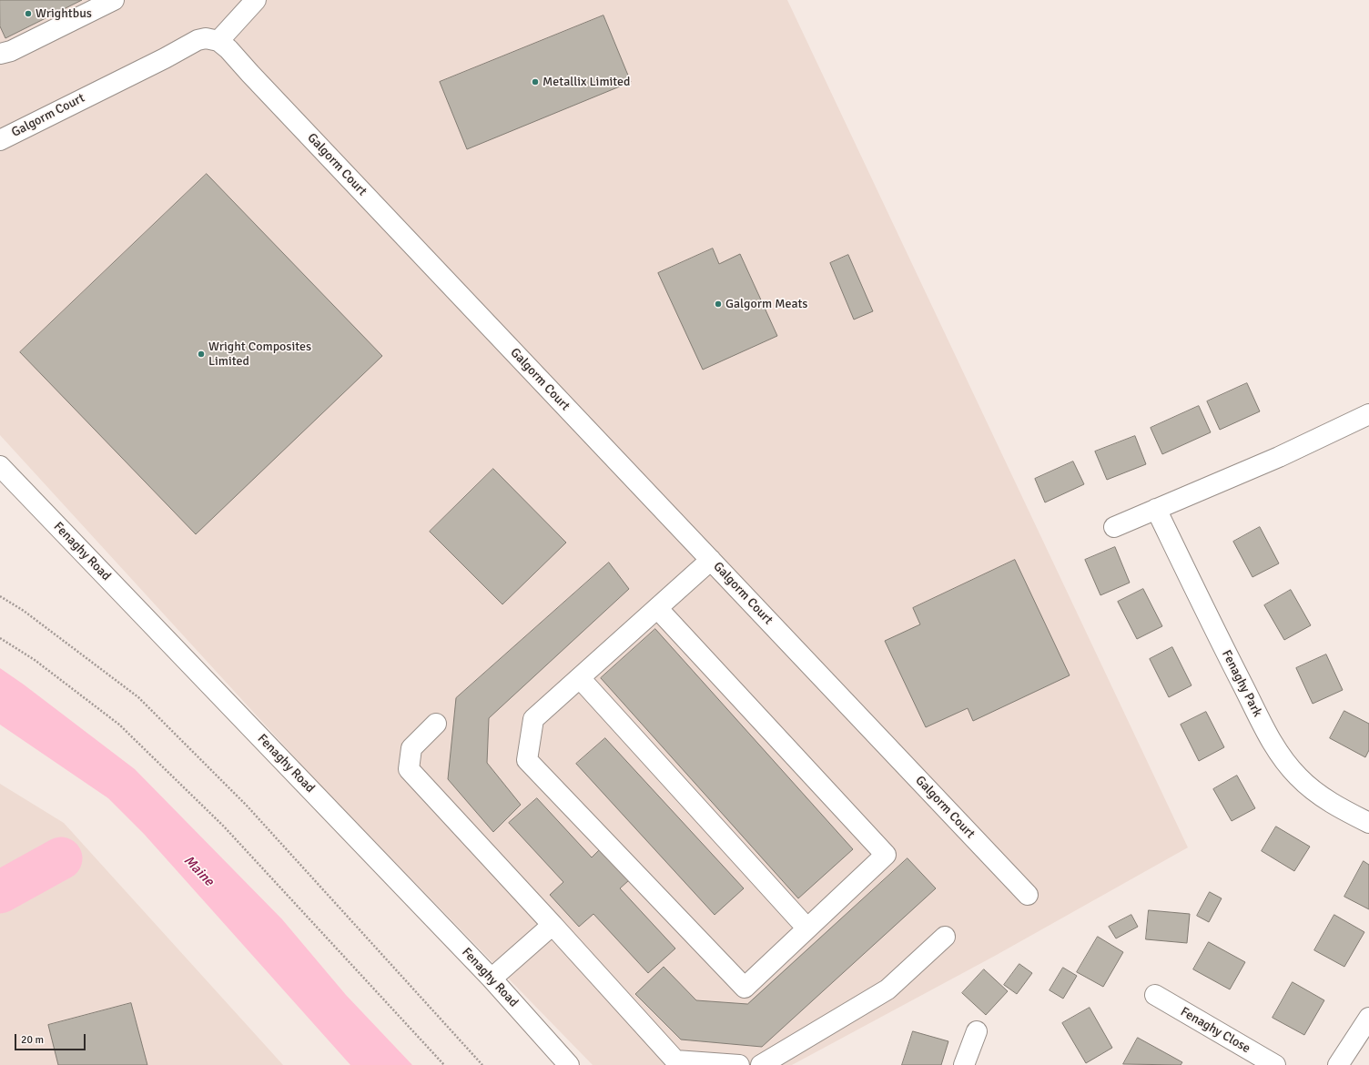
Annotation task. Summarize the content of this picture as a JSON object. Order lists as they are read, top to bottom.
{
  "streets": {
    "street": [
      "Galgorm Court",
      "Fenaghy Road",
      "Fenaghy Park",
      "Fenaghy Close"
    ]
  },
  "water": ["Maine"],
  "places": [
    "Wrightbus",
    "Metallix Limited",
    "Galgorm Meats",
    "Wright Composites Limited"
  ],
  "scale_bar": "20 m"
}
